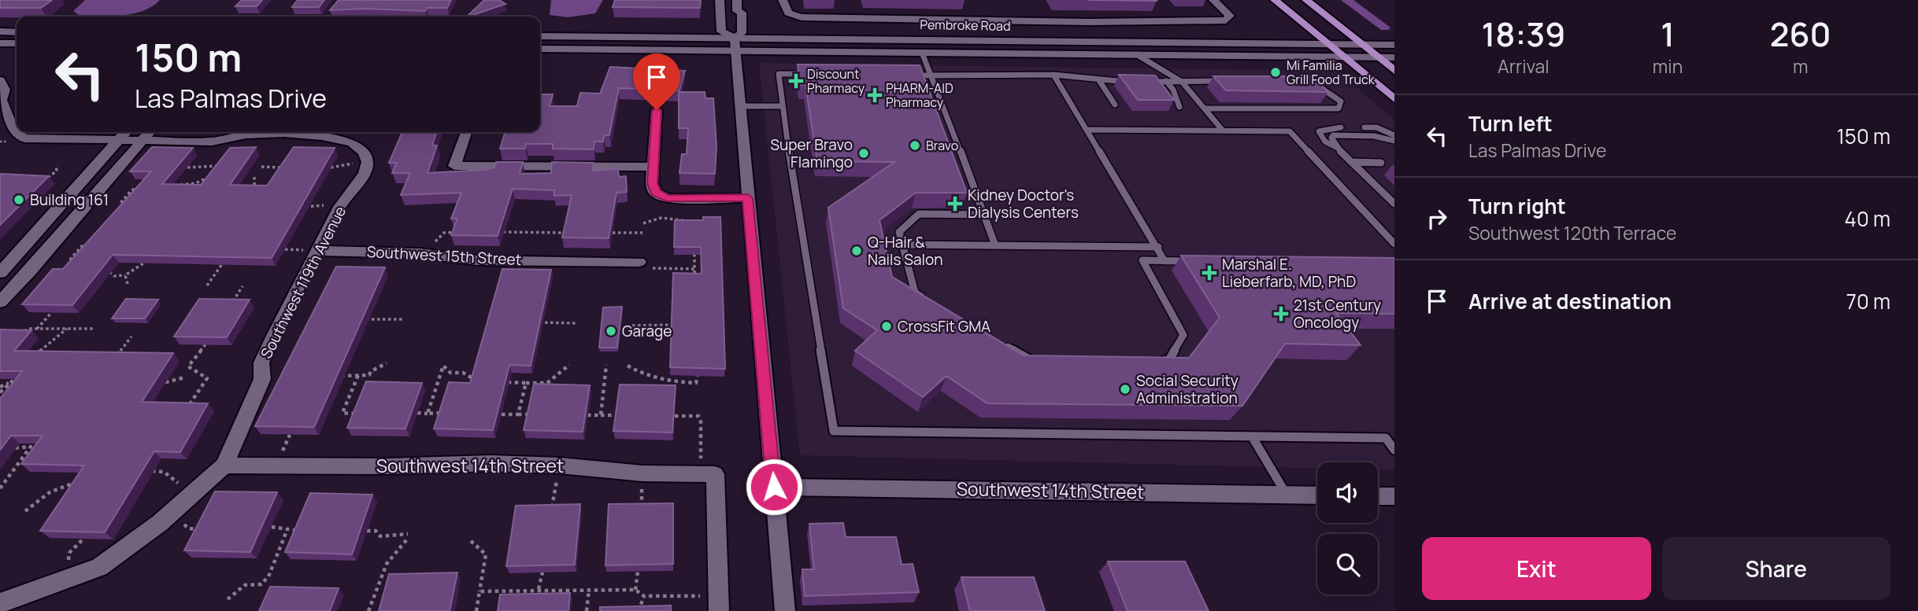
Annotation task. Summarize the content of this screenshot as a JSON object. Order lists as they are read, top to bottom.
{
  "streets": {
    "street": [
      "Pembroke Road",
      "Southwest 15th Street",
      "Southwest 119th Avenue",
      "Southwest 14th Street"
    ]
  },
  "crossings": [
    ["Southwest 15th Street", "Southwest 119th Avenue"],
    ["Southwest 119th Avenue", "Southwest 14th Street"]
  ],
  "places": {
    "other": [
      "Mi Familia Grill Food Truck",
      "Bravo",
      "Super Bravo Flamingo",
      "Building 161",
      "Q-Hair & Nails Salon",
      "CrossFit GMA",
      "Garage",
      "Social Security Administration"
    ],
    "health": [
      "Discount Pharmacy",
      "PHARM-AID Pharmacy",
      "Kidney Doctor's Dialysis Centers",
      "Marshal E. Lieberfarb, MD, PhD",
      "21st Century Oncology"
    ]
  },
  "page": {
    "eta": [
      "18:39",
      "Arrival",
      "1",
      "min",
      "260",
      "m"
    ],
    "turn": ["150 m", "Las Palmas Drive"],
    "list": [
      {
        "name": "Turn left",
        "note": "Las Palmas Drive",
        "value": "150 m"
      },
      {
        "name": "Turn right",
        "note": "Southwest 120th Terrace",
        "value": "40 m"
      },
      {
        "name": "Arrive at destination",
        "value": "70 m"
      }
    ],
    "buttons": ["Exit", "Share"]
  }
}
